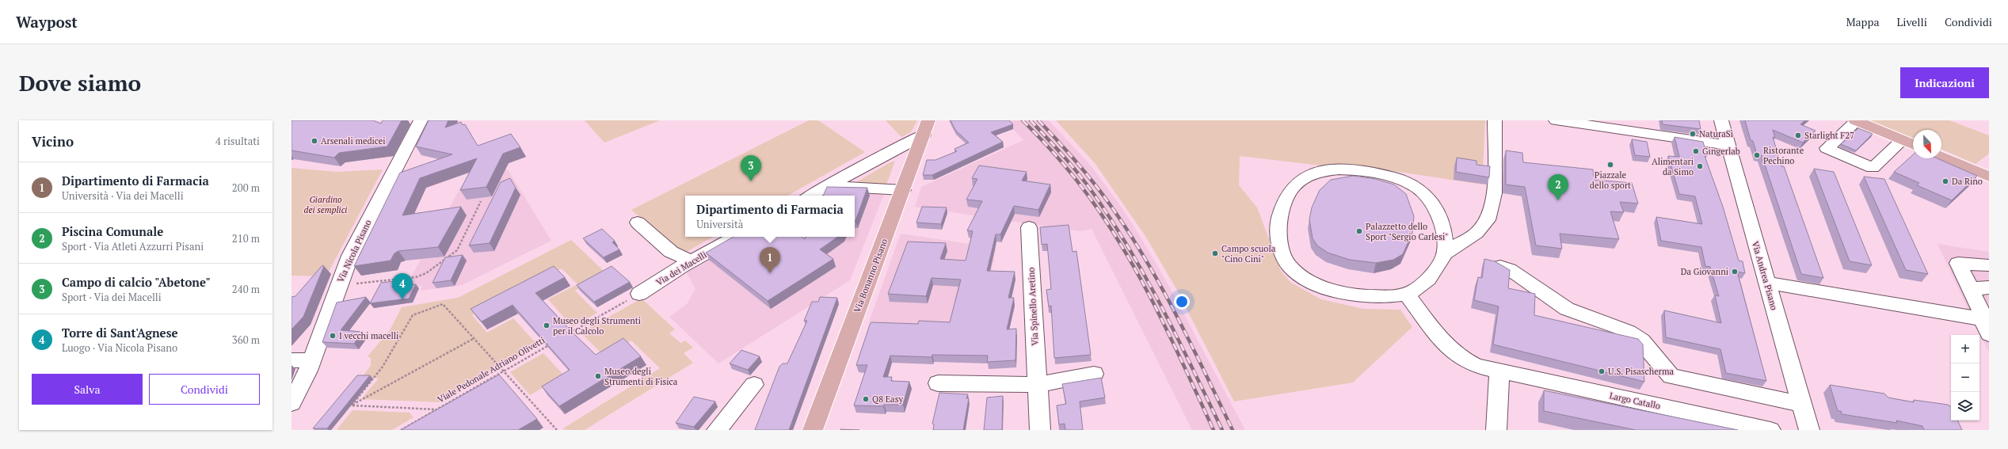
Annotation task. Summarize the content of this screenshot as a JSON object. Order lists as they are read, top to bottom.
{
  "streets": {
    "main road": ["Via Bonanno Pisano"],
    "street": [
      "Via Nicola Pisano",
      "Via dei Macelli",
      "Via Andrea Pisano",
      "Via Spinello Aretino",
      "Largo Catallo"
    ],
    "path": ["Viale Pedonale Adriano Olivetti"]
  },
  "parks": ["Giardino dei semplici"],
  "places": [
    "NaturaSì",
    "Starlight F27",
    "Arsenali medicei",
    "Gingerlab",
    "Ristorante Pechino",
    "Piazzale dello sport",
    "Alimentari da Simo",
    "Da Rino",
    "Palazzetto dello Sport \"Sergio Carlesi\"",
    "Campo scuola \"Cino Cini\"",
    "Da Giovanni",
    "Museo degli Strumenti per il Calcolo",
    "I vecchi macelli",
    "U.S. Pisascherma",
    "Museo degli Strumenti di Fisica",
    "Q8 Easy"
  ],
  "north": "bottom right",
  "page": {
    "header": "Waypost",
    "nav": ["Mappa", "Livelli", "Condividi"],
    "buttons": [
      "Indicazioni",
      ["Salva", "Condividi"]
    ],
    "title": "Dove siamo",
    "heading": ["Vicino", "4 risultati"],
    "pins": [
      "3",
      "2",
      "1",
      "4"
    ],
    "list": [
      {
        "mark": "1",
        "name": "Dipartimento di Farmacia",
        "note": "Università · Via dei Macelli",
        "value": "200 m"
      },
      {
        "mark": "2",
        "name": "Piscina Comunale",
        "note": "Sport · Via Atleti Azzurri Pisani",
        "value": "210 m"
      },
      {
        "mark": "3",
        "name": "Campo di calcio \"Abetone\"",
        "note": "Sport · Via dei Macelli",
        "value": "240 m"
      },
      {
        "mark": "4",
        "name": "Torre di Sant'Agnese",
        "note": "Luogo · Via Nicola Pisano",
        "value": "360 m"
      }
    ],
    "popup": ["Dipartimento di Farmacia", "Università"],
    "map_buttons": ["+", "−"]
  }
}
